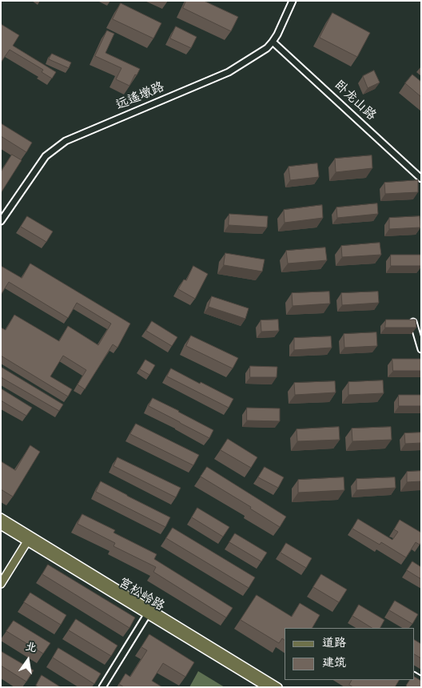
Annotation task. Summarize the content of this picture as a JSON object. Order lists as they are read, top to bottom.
{
  "streets": {
    "main road": ["宫松岭路"],
    "street": ["远遥墩路", "卧龙山路"]
  },
  "crossings": [
    ["远遥墩路", "卧龙山路"]
  ],
  "legend": ["道路", "建筑"],
  "north": "top"
}
